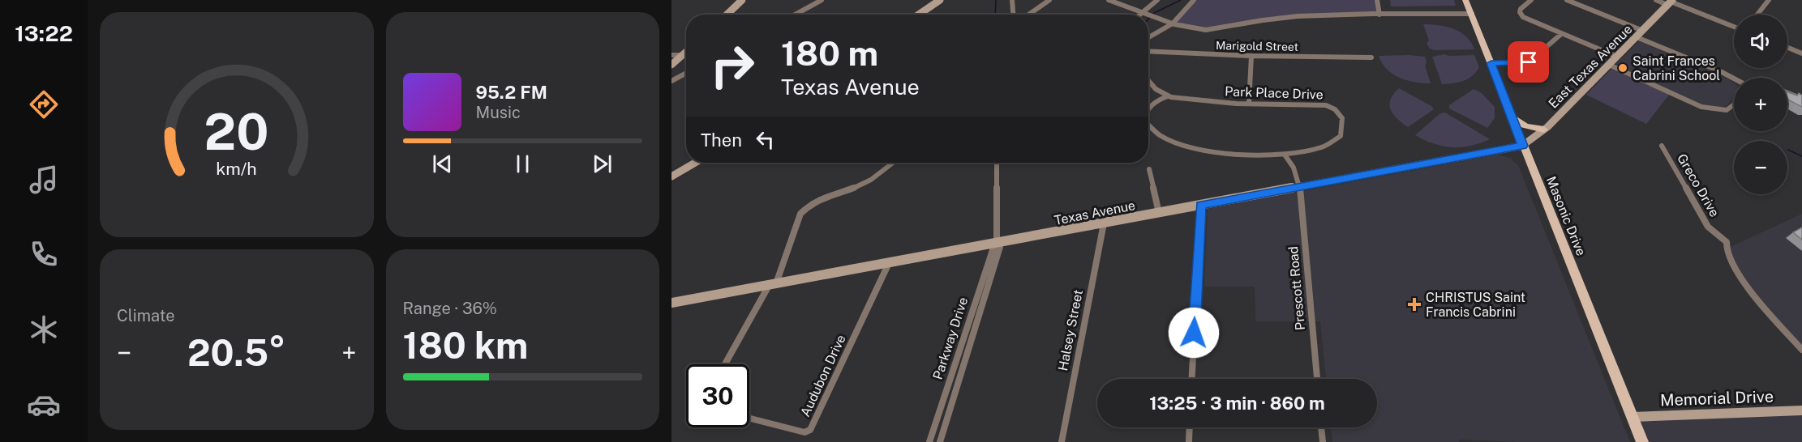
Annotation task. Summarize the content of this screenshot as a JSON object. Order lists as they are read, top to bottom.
{
  "streets": {
    "main road": ["Masonic Drive"],
    "street": [
      "Marigold Street",
      "East Texas Avenue",
      "Park Place Drive",
      "Greco Drive",
      "Texas Avenue",
      "Prescott Road",
      "Halsey Street",
      "Parkway Drive",
      "Audubon Drive",
      "Memorial Drive"
    ]
  },
  "crossings": [
    ["East Texas Avenue", "Texas Avenue"],
    ["East Texas Avenue", "Masonic Drive"],
    ["Park Place Drive", "Prescott Road"],
    ["Texas Avenue", "Masonic Drive"],
    ["Texas Avenue", "Prescott Road"],
    ["Texas Avenue", "Halsey Street"],
    ["Texas Avenue", "Parkway Drive"],
    ["Texas Avenue", "Audubon Drive"],
    ["Masonic Drive", "Memorial Drive"]
  ],
  "places": {
    "other": ["Saint Frances Cabrini School"],
    "health": ["CHRISTUS Saint Francis Cabrini"]
  },
  "page": {
    "tabs": "13:22",
    "map_buttons": ["+", "−"],
    "turn": ["180 m", "Texas Avenue"],
    "song": ["95.2 FM", "Music"],
    "then": "Then",
    "tile": [
      "Climate",
      ["Range · 36%", "180 km"]
    ],
    "heat": ["−", "20.5°", "+"],
    "limit": "30",
    "trip": "13:25 · 3 min · 860 m",
    "gauge": ["20", "km/h"]
  }
}
